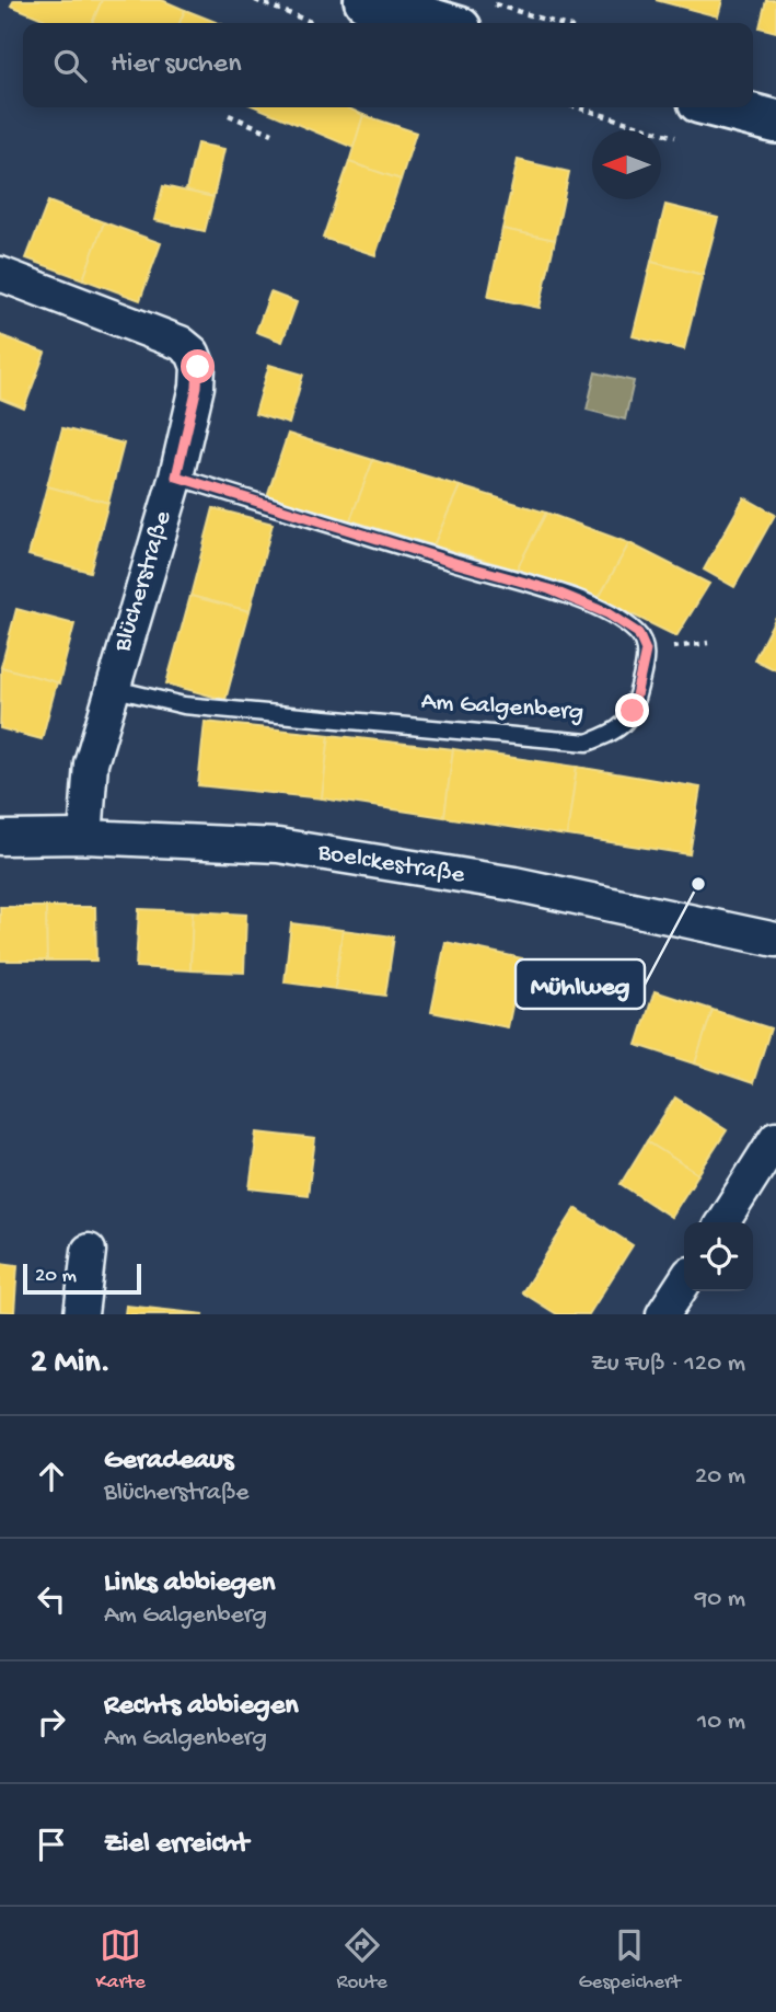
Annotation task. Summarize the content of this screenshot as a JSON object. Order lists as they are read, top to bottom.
{
  "streets": {
    "street": ["Blücherstraße", "Boelckestraße"],
    "lane": ["Am Galgenberg"]
  },
  "crossings": [
    ["Blücherstraße", "Am Galgenberg"],
    ["Blücherstraße", "Boelckestraße"]
  ],
  "places": ["Mühlweg"],
  "scale_bar": "20 m",
  "north": "left",
  "page": {
    "search": "Hier suchen",
    "scale": "20 m",
    "heading": ["2 Min.", "Zu Fuß · 120 m"],
    "list": [
      ["Geradeaus", "Blücherstraße", "20 m"],
      ["Links abbiegen", "Am Galgenberg", "90 m"],
      ["Rechts abbiegen", "Am Galgenberg", "10 m"],
      "Ziel erreicht"
    ],
    "nav": ["Karte", "Route", "Gespeichert"]
  }
}
